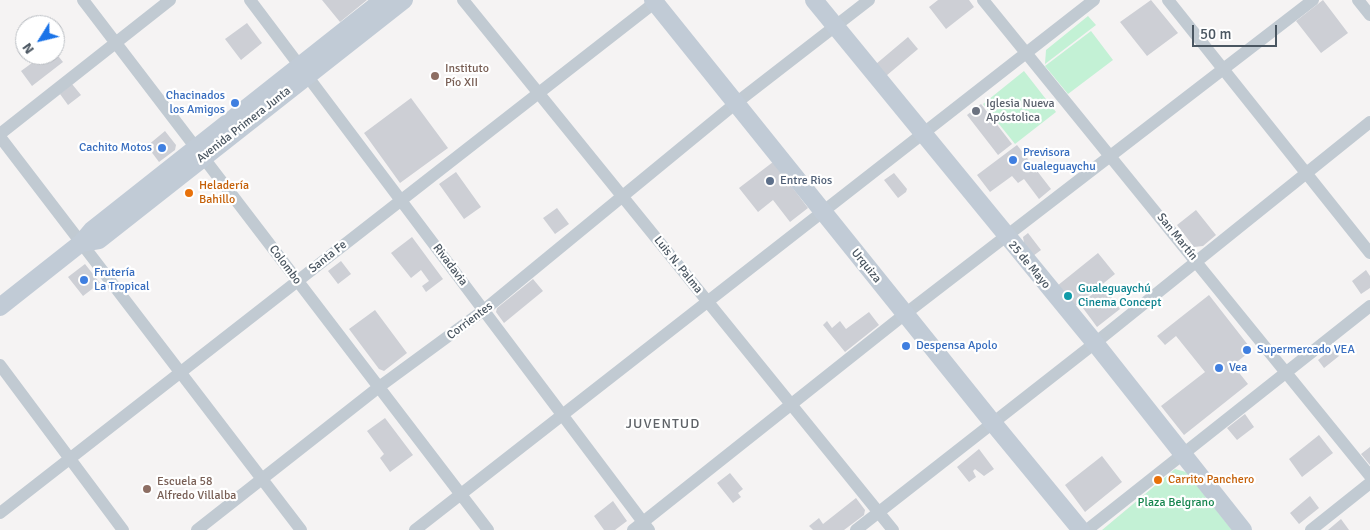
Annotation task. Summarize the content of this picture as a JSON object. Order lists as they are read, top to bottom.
{
  "streets": {
    "street": [
      "Avenida Primera Junta",
      "San Martín",
      "Santa Fe",
      "Colombo",
      "Rivadavia",
      "Luis N. Palma",
      "25 de Mayo",
      "Urquiza",
      "Corrientes"
    ]
  },
  "crossings": [
    ["Avenida Primera Junta", "Colombo"],
    ["Avenida Primera Junta", "Rivadavia"],
    ["Santa Fe", "Colombo"],
    ["Santa Fe", "Rivadavia"],
    ["Santa Fe", "Luis N. Palma"],
    ["Santa Fe", "Urquiza"],
    ["Colombo", "Corrientes"],
    ["Rivadavia", "Corrientes"],
    ["Luis N. Palma", "Corrientes"],
    ["25 de Mayo", "Corrientes"],
    ["Urquiza", "Corrientes"]
  ],
  "districts": ["JUVENTUD"],
  "parks": ["Plaza Belgrano"],
  "places": [
    "Instituto Pío XII",
    "Chacinados los Amigos",
    "Iglesia Nueva Apóstolica",
    "Cachito Motos",
    "Previsora Gualeguaychu",
    "Entre Rios",
    "Heladería Bahillo",
    "Frutería La Tropical",
    "Gualeguaychú Cinema Concept",
    "Despensa Apolo",
    "Supermercado VEA",
    "Vea",
    "Carrito Panchero",
    "Escuela 58 Alfredo Villalba"
  ],
  "scale_bar": "50 m",
  "north": "bottom left"
}
